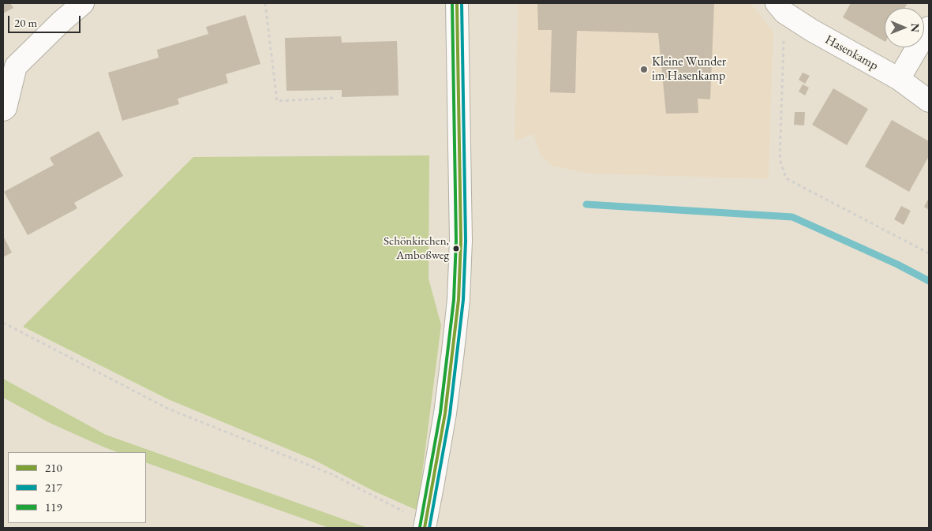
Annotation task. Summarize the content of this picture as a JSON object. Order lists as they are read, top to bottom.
{
  "streets": {
    "street": ["Hasenkamp"]
  },
  "places": ["Kleine Wunder im Hasenkamp", "Schönkirchen, Amboßweg"],
  "lines": ["transit line 210", "transit line 217", "transit line 119"],
  "legend": ["210", "217", "119"],
  "scale_bar": "20 m",
  "north": "right"
}
